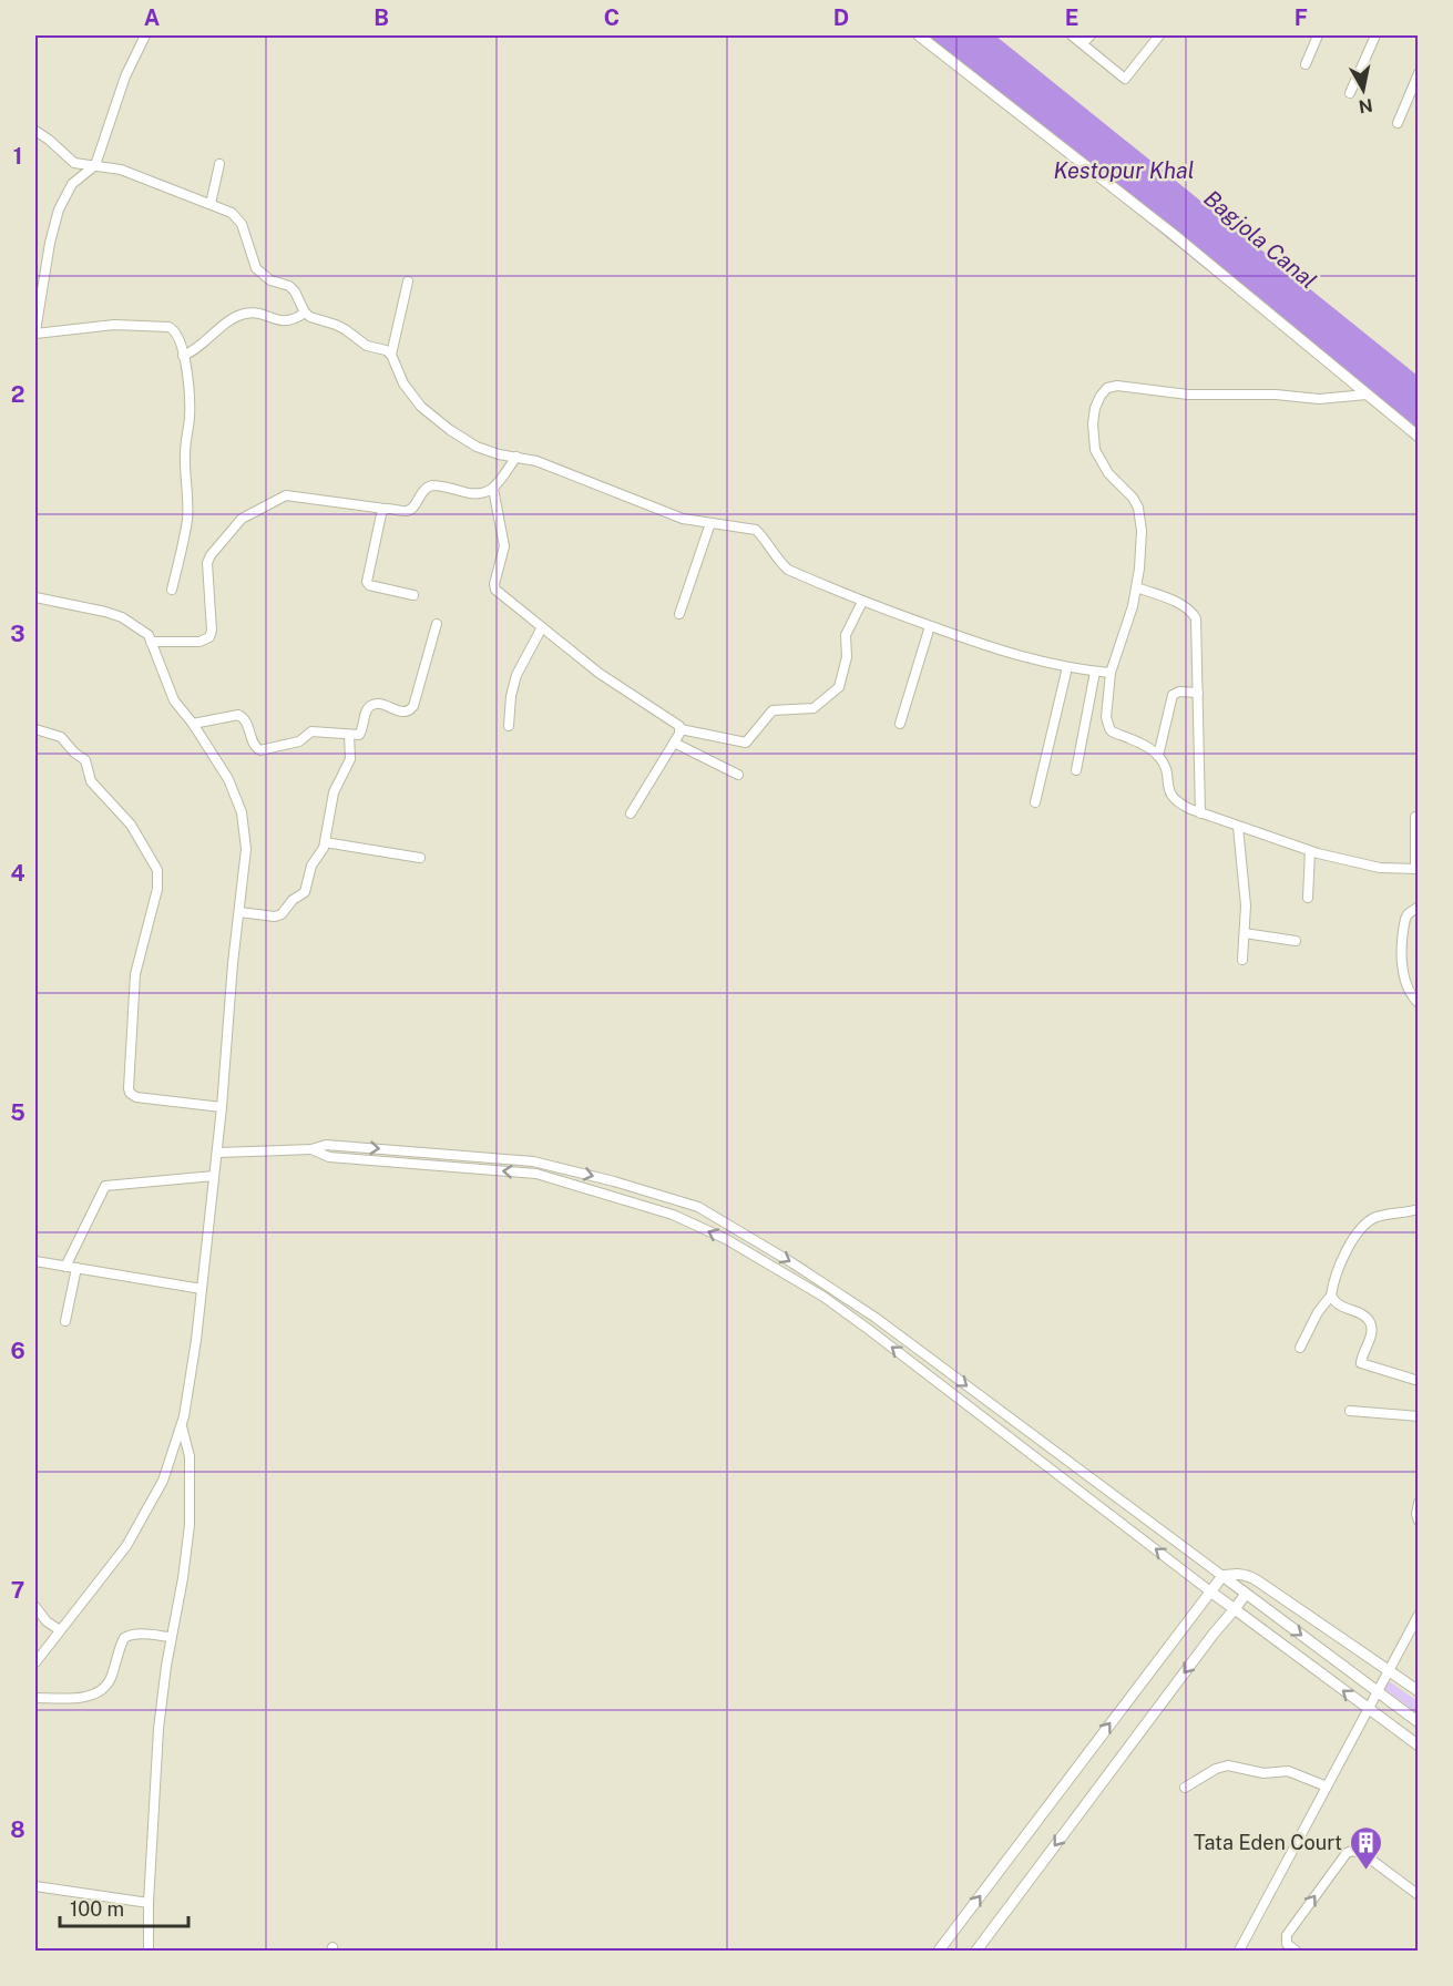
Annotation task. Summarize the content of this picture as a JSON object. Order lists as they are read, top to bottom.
{
  "water": ["Kestopur Khal", "Bagjola Canal"],
  "places": {
    "building": ["Tata Eden Court"]
  },
  "scale_bar": "100 m",
  "north": "bottom",
  "grid": {
    "columns": [
      "A",
      "B",
      "C",
      "D",
      "E",
      "F"
    ],
    "rows": [
      "1",
      "2",
      "3",
      "4",
      "5",
      "6",
      "7",
      "8"
    ]
  }
}
